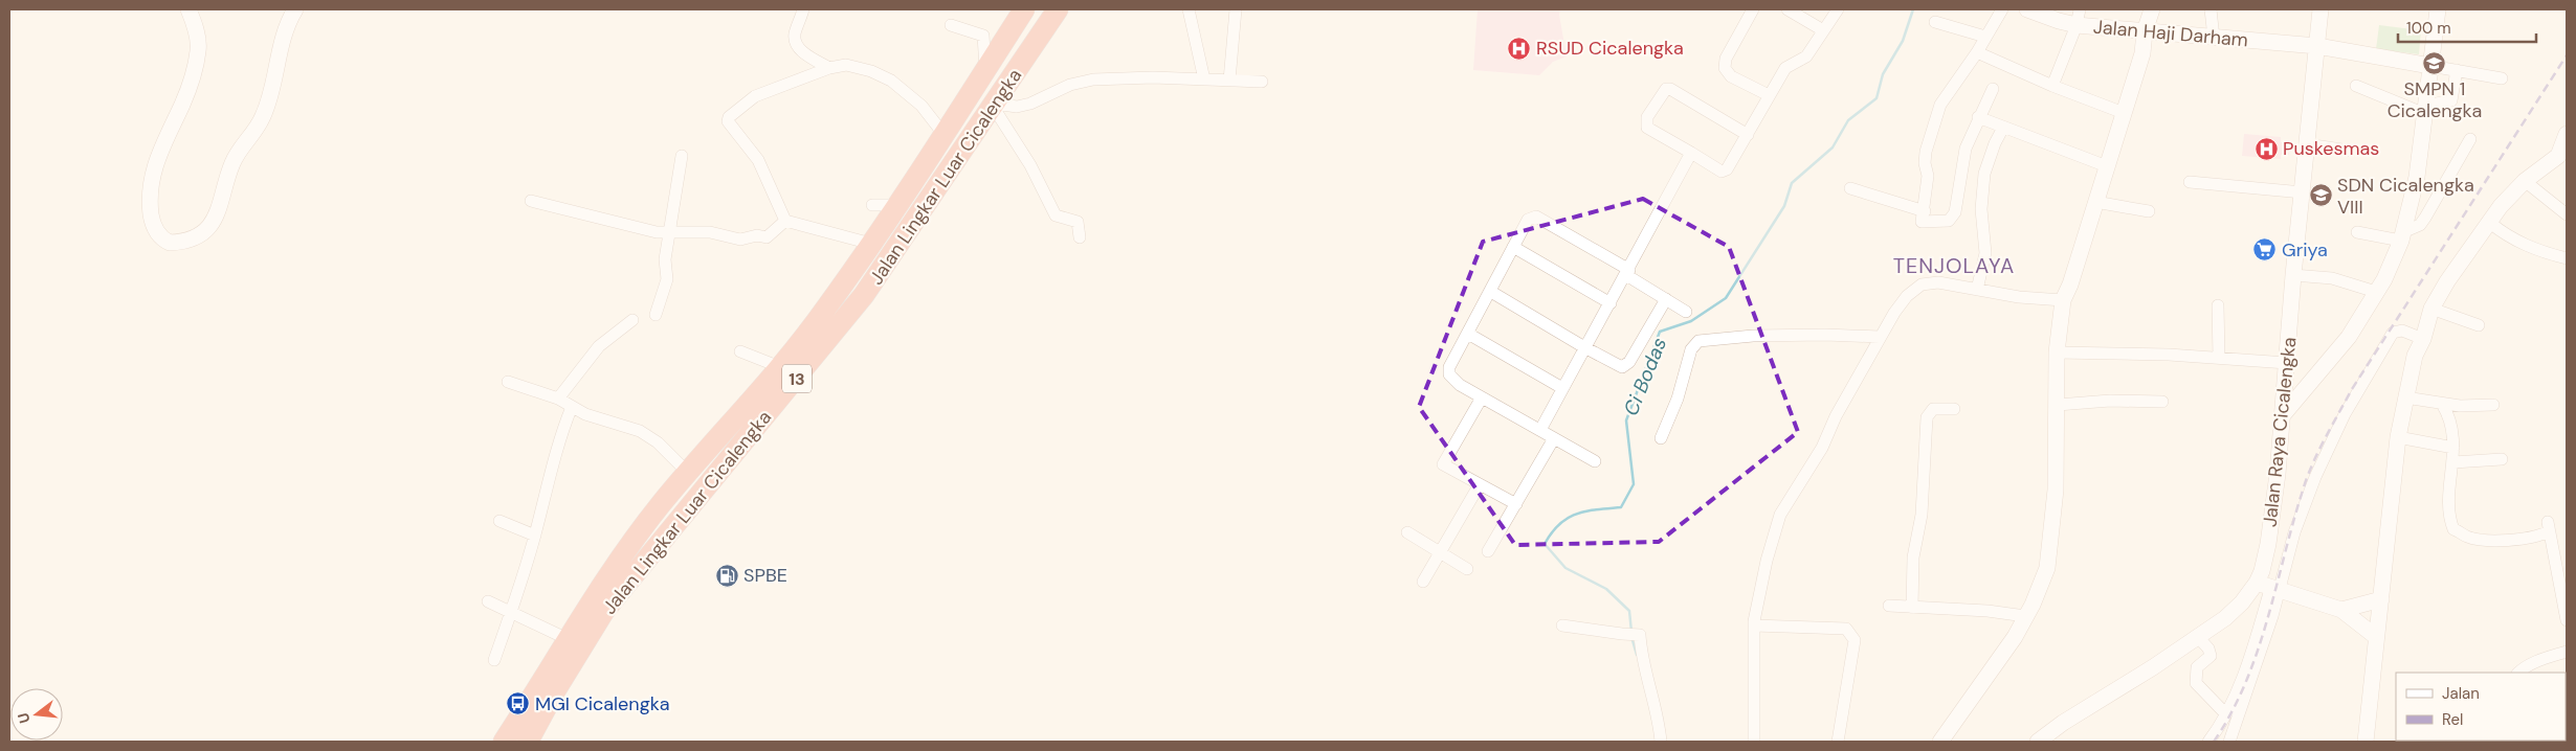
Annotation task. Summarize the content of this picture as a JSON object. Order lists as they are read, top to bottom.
{
  "streets": {
    "highway": ["Jalan Lingkar Luar Cicalengka", "13"],
    "street": ["Jalan Haji Darham", "Jalan Raya Cicalengka"]
  },
  "crossings": [
    ["Jalan Haji Darham", "Jalan Raya Cicalengka"]
  ],
  "districts": ["TENJOLAYA"],
  "water": ["Ci Bodas"],
  "places": {
    "hospital": ["RSUD Cicalengka", "Puskesmas"],
    "school or university": ["SMPN 1 Cicalengka", "SDN Cicalengka VIII"],
    "supermarket": ["Griya"],
    "fuel station": ["SPBE"],
    "bus stop": ["MGI Cicalengka"]
  },
  "legend": ["Jalan", "Rel"],
  "scale_bar": "100 m",
  "north": "left"
}
